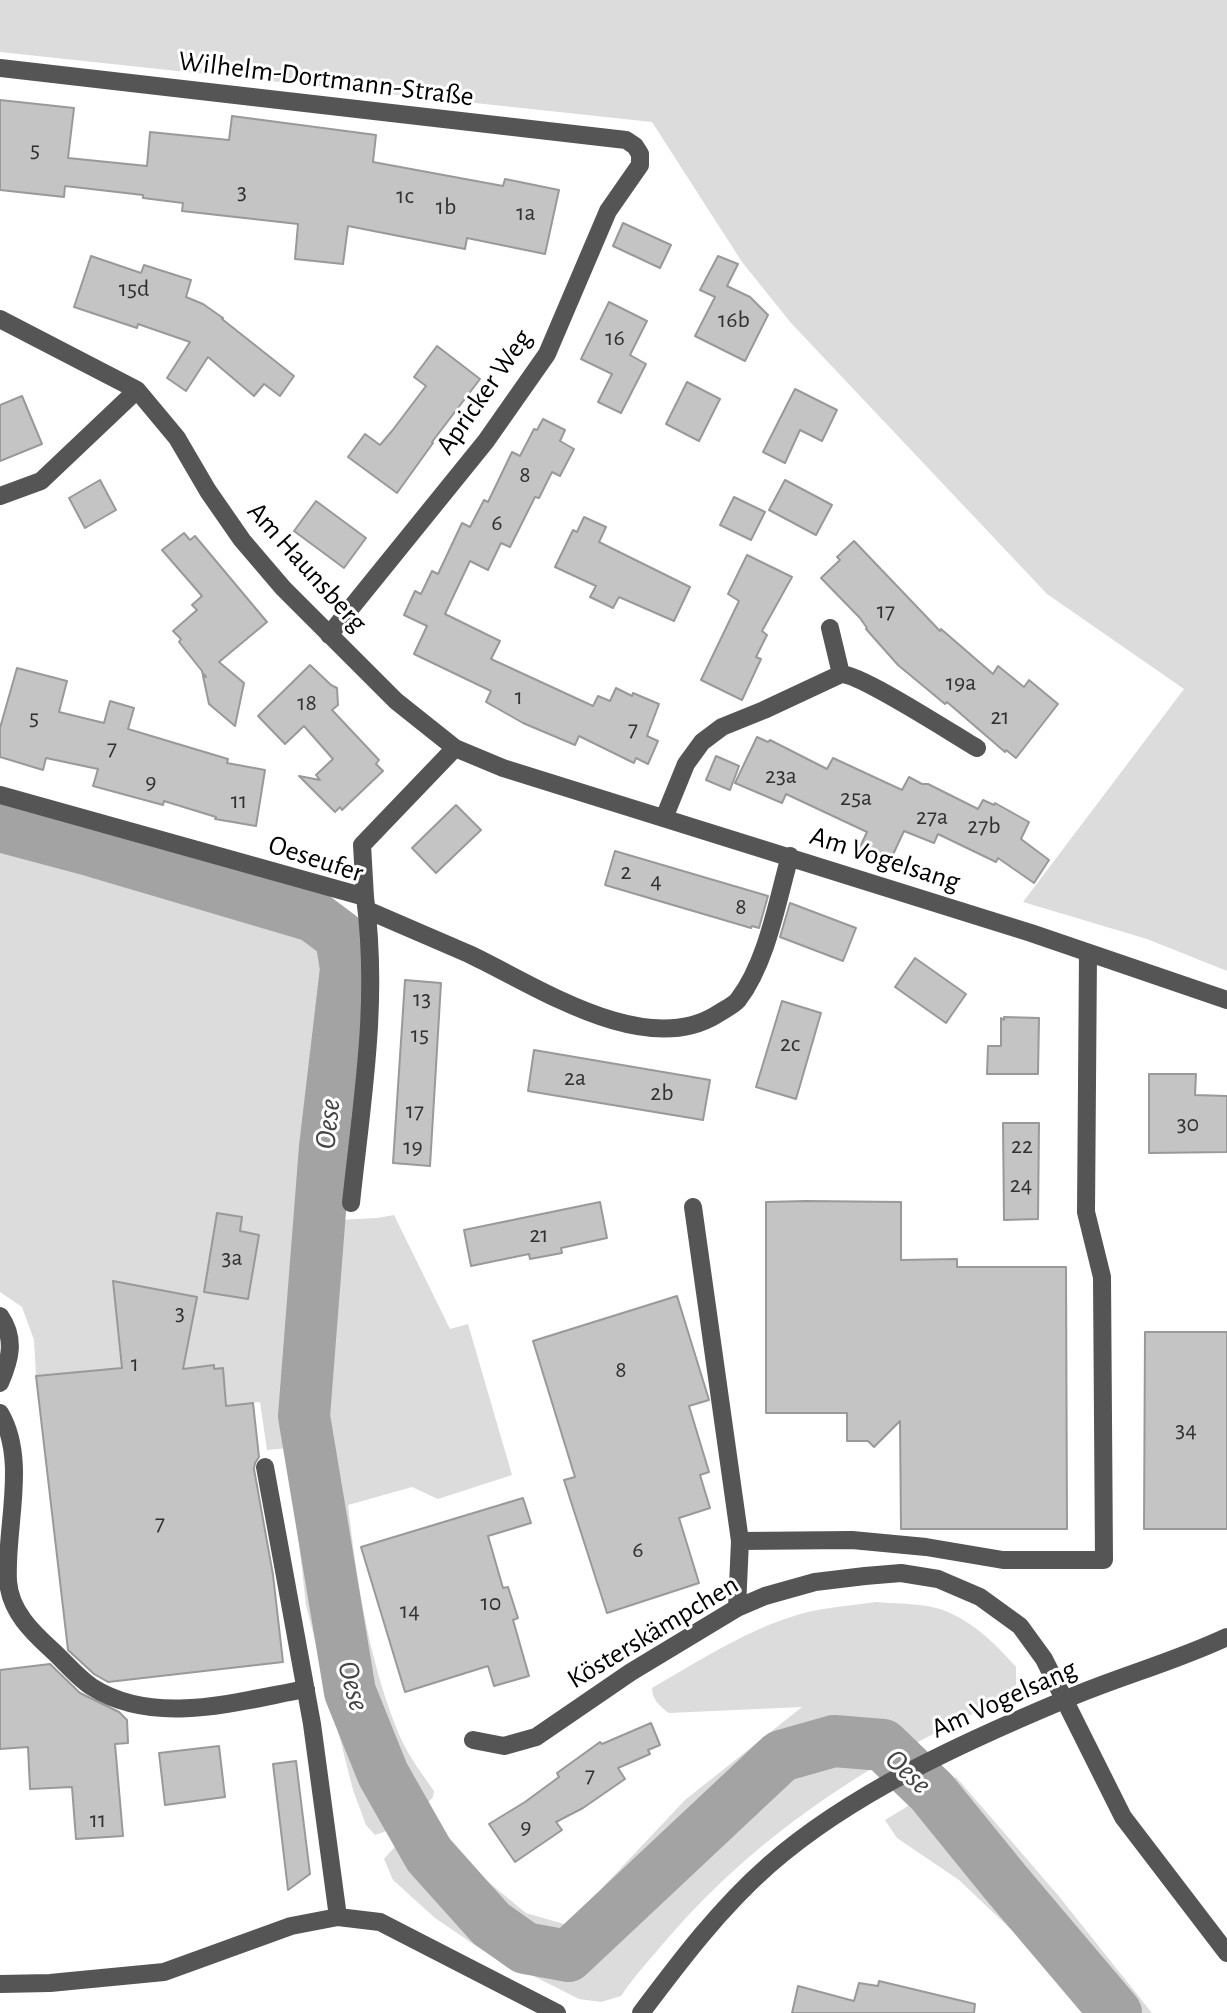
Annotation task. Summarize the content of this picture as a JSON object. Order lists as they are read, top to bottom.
{
  "streets": {
    "street": [
      "Wilhelm-Dortmann-Straße",
      "Apricker Weg",
      "Am Haunsberg",
      "Oeseufer",
      "Am Vogelsang",
      "Kösterskämpchen"
    ]
  },
  "crossings": [
    ["Wilhelm-Dortmann-Straße", "Apricker Weg"],
    ["Apricker Weg", "Am Haunsberg"],
    ["Am Haunsberg", "Am Vogelsang"],
    ["Am Vogelsang", "Kösterskämpchen"]
  ],
  "water": ["Oese"],
  "house_numbers": [
    "5",
    "3",
    "1c",
    "1b",
    "1a",
    "15d",
    "16b",
    "16",
    "8",
    "6",
    "17",
    "19a",
    "1",
    "18",
    "21",
    "5",
    "7",
    "7",
    "23a",
    "9",
    "25a",
    "11",
    "27a",
    "27b",
    "2",
    "4",
    "8",
    "13",
    "15",
    "2c",
    "2a",
    "2b",
    "17",
    "30",
    "22",
    "19",
    "24",
    "21",
    "3a",
    "3",
    "1",
    "8",
    "34",
    "7",
    "6",
    "10",
    "14",
    "7",
    "11",
    "9"
  ]
}
